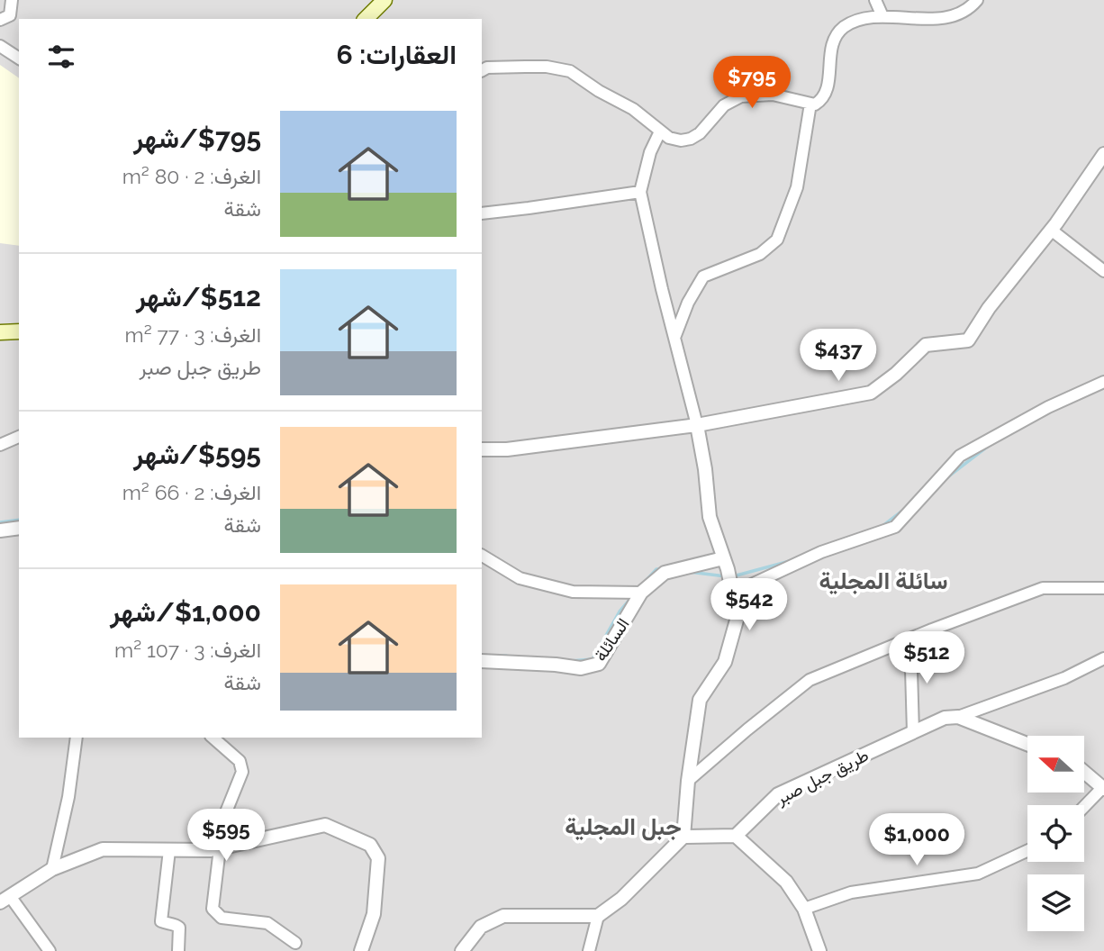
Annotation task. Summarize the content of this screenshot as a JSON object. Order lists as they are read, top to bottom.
{
  "streets": {
    "street": ["السائلة", "طريق جبل صبر"]
  },
  "districts": ["سائلة المجلية", "جبل المجلية"],
  "north": "left",
  "page": {
    "heading": "العقارات: 6",
    "price": [
      "$795",
      "$437",
      "$542",
      "$512",
      "$595",
      "$1,000"
    ],
    "list": [
      {
        "name": "$795/شهر",
        "note": "الغرف: 2 · 80 m² · شقة"
      },
      {
        "name": "$512/شهر",
        "note": "الغرف: 3 · 77 m² · طريق جبل صبر"
      },
      {
        "name": "$595/شهر",
        "note": "الغرف: 2 · 66 m² · شقة"
      },
      {
        "name": "$1,000/شهر",
        "note": "الغرف: 3 · 107 m² · شقة"
      }
    ]
  }
}
